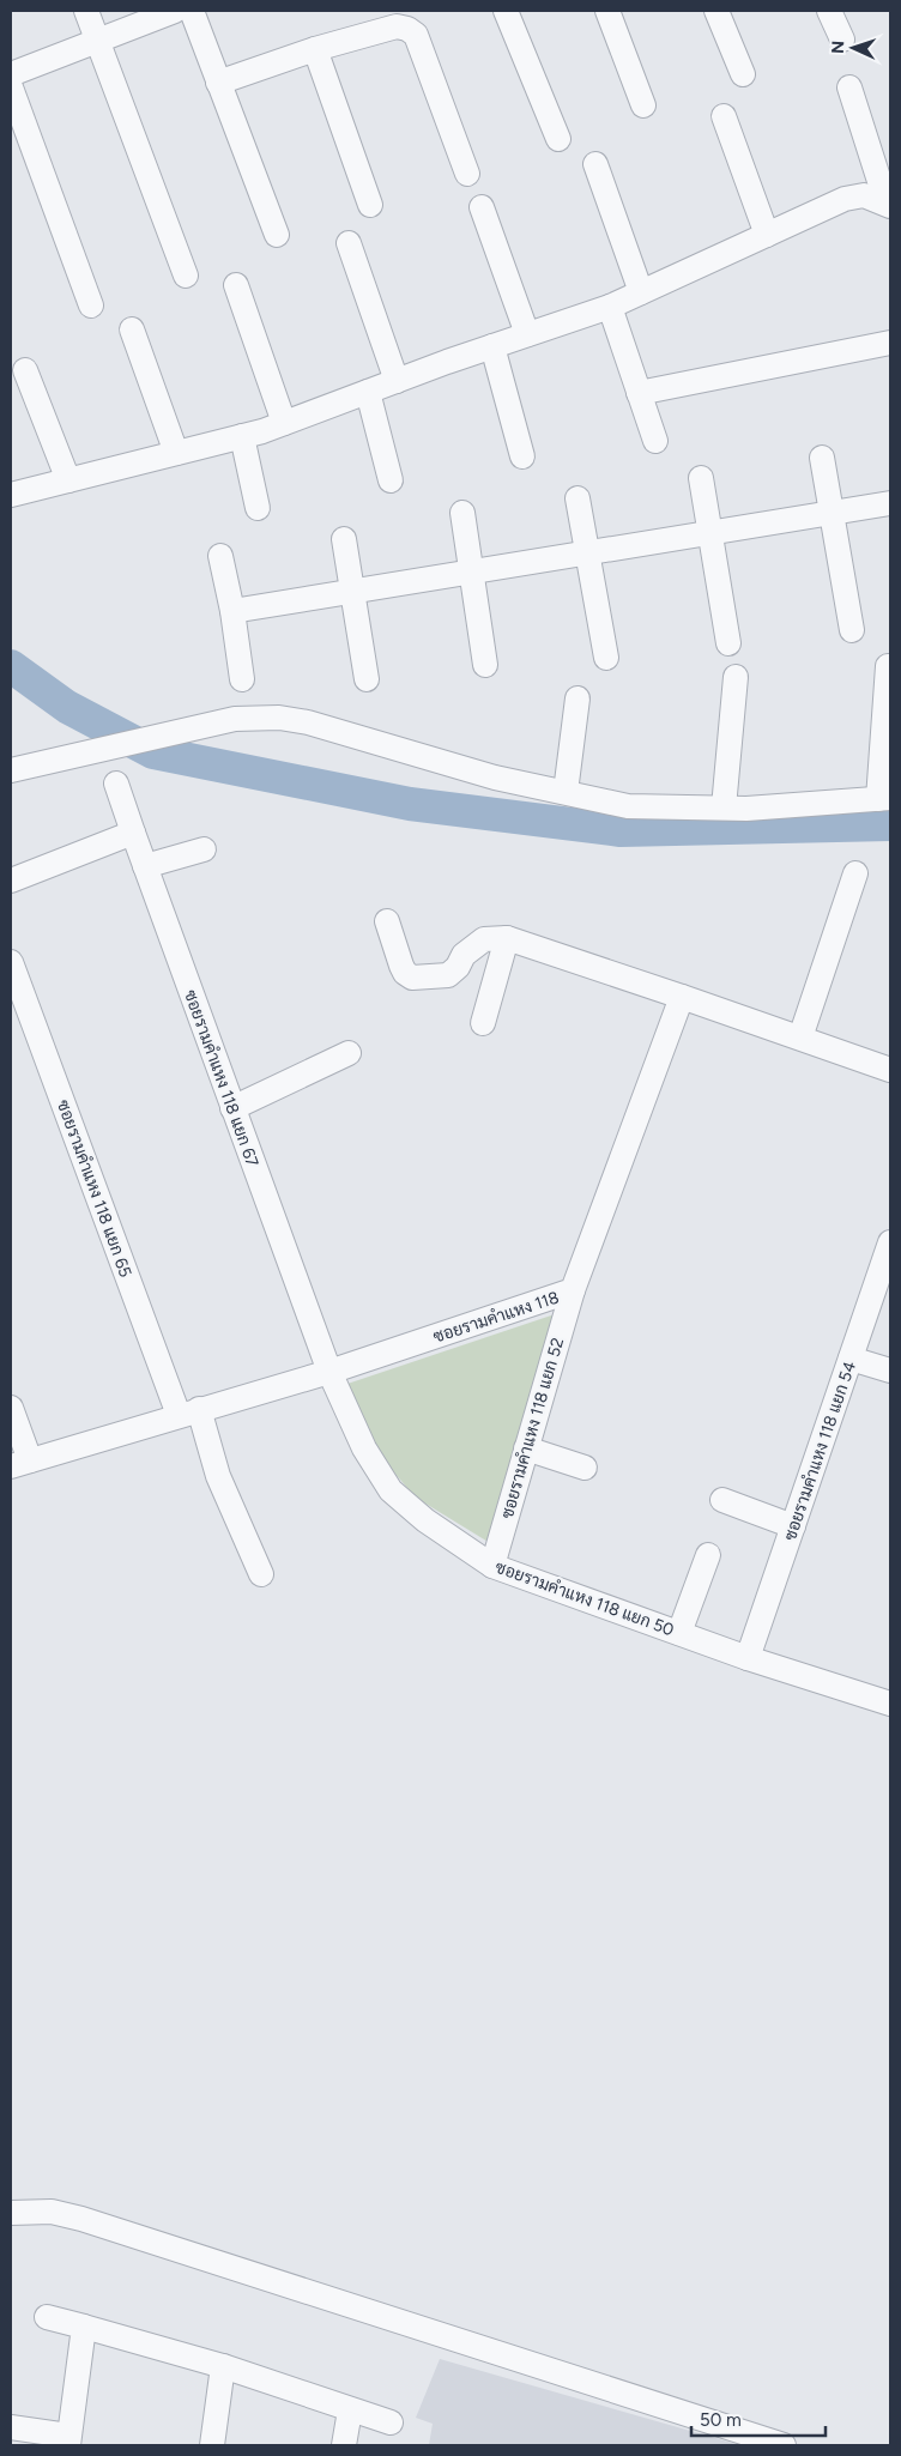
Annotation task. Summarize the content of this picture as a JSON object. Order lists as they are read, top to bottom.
{
  "streets": {
    "street": [
      "ซอยรามคำแหง 118 แยก 67",
      "ซอยรามคำแหง 118 แยก 65",
      "ซอยรามคำแหง 118",
      "ซอยรามคำแหง 118 แยก 52",
      "ซอยรามคำแหง 118 แยก 54",
      "ซอยรามคำแหง 118 แยก 50"
    ]
  },
  "crossings": [
    ["ซอยรามคำแหง 118 แยก 67", "ซอยรามคำแหง 118"],
    ["ซอยรามคำแหง 118 แยก 67", "ซอยรามคำแหง 118 แยก 50"],
    ["ซอยรามคำแหง 118 แยก 65", "ซอยรามคำแหง 118"],
    ["ซอยรามคำแหง 118", "ซอยรามคำแหง 118 แยก 52"],
    ["ซอยรามคำแหง 118", "ซอยรามคำแหง 118 แยก 50"],
    ["ซอยรามคำแหง 118 แยก 52", "ซอยรามคำแหง 118 แยก 50"],
    ["ซอยรามคำแหง 118 แยก 54", "ซอยรามคำแหง 118 แยก 50"]
  ],
  "scale_bar": "50 m",
  "north": "left"
}
